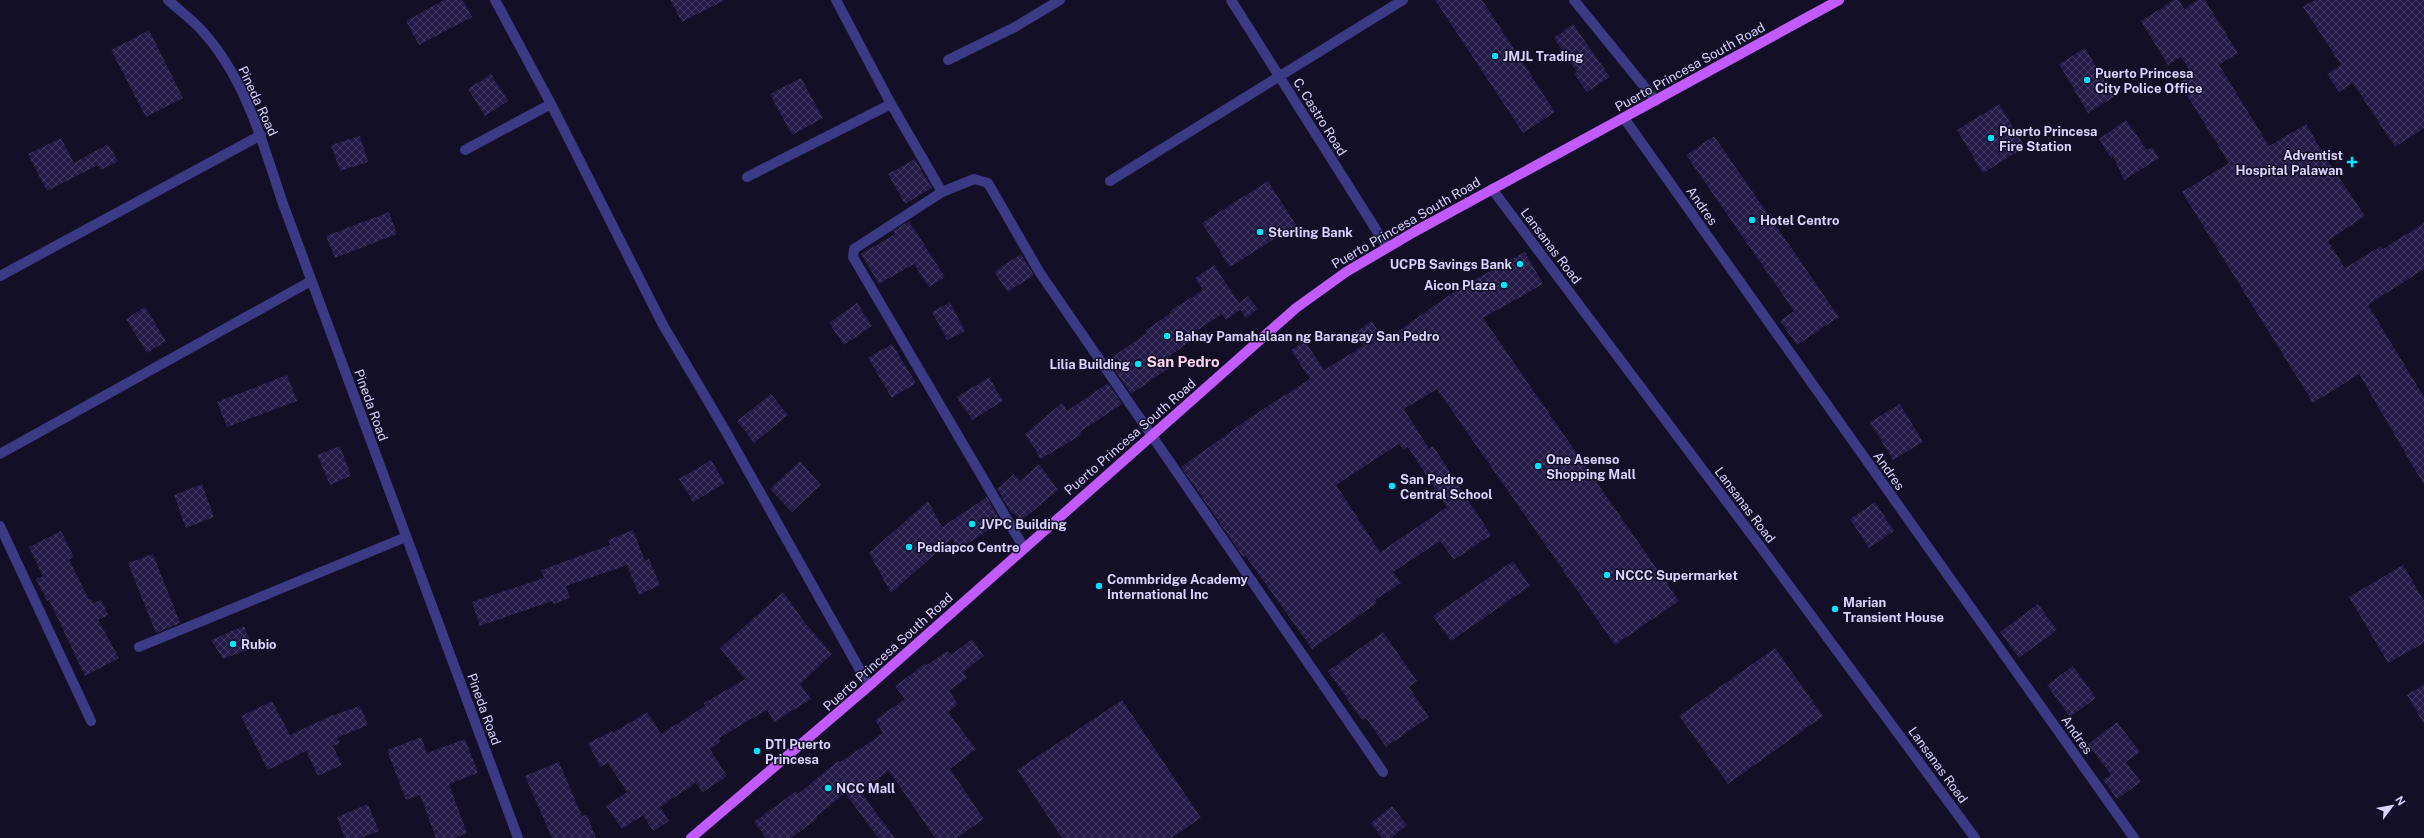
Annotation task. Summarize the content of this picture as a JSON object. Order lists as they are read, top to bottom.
{
  "streets": {
    "main road": ["Puerto Princesa South Road"],
    "street": [
      "Pineda Road",
      "C. Castro Road",
      "Andres",
      "Lansanas Road"
    ]
  },
  "crossings": [
    ["Puerto Princesa South Road", "C. Castro Road"],
    ["Puerto Princesa South Road", "Andres"],
    ["Puerto Princesa South Road", "Lansanas Road"]
  ],
  "districts": ["San Pedro"],
  "places": {
    "other": [
      "JMJL Trading",
      "Puerto Princesa City Police Office",
      "Puerto Princesa Fire Station",
      "Hotel Centro",
      "Sterling Bank",
      "UCPB Savings Bank",
      "Aicon Plaza",
      "Bahay Pamahalaan ng Barangay San Pedro",
      "Lilia Building",
      "One Asenso Shopping Mall",
      "San Pedro Central School",
      "JVPC Building",
      "Pediapco Centre",
      "NCCC Supermarket",
      "Commbridge Academy International Inc",
      "Marian Transient House",
      "Rubio",
      "DTI Puerto Princesa",
      "NCC Mall"
    ],
    "health": ["Adventist Hospital Palawan"]
  },
  "north": "top right"
}
